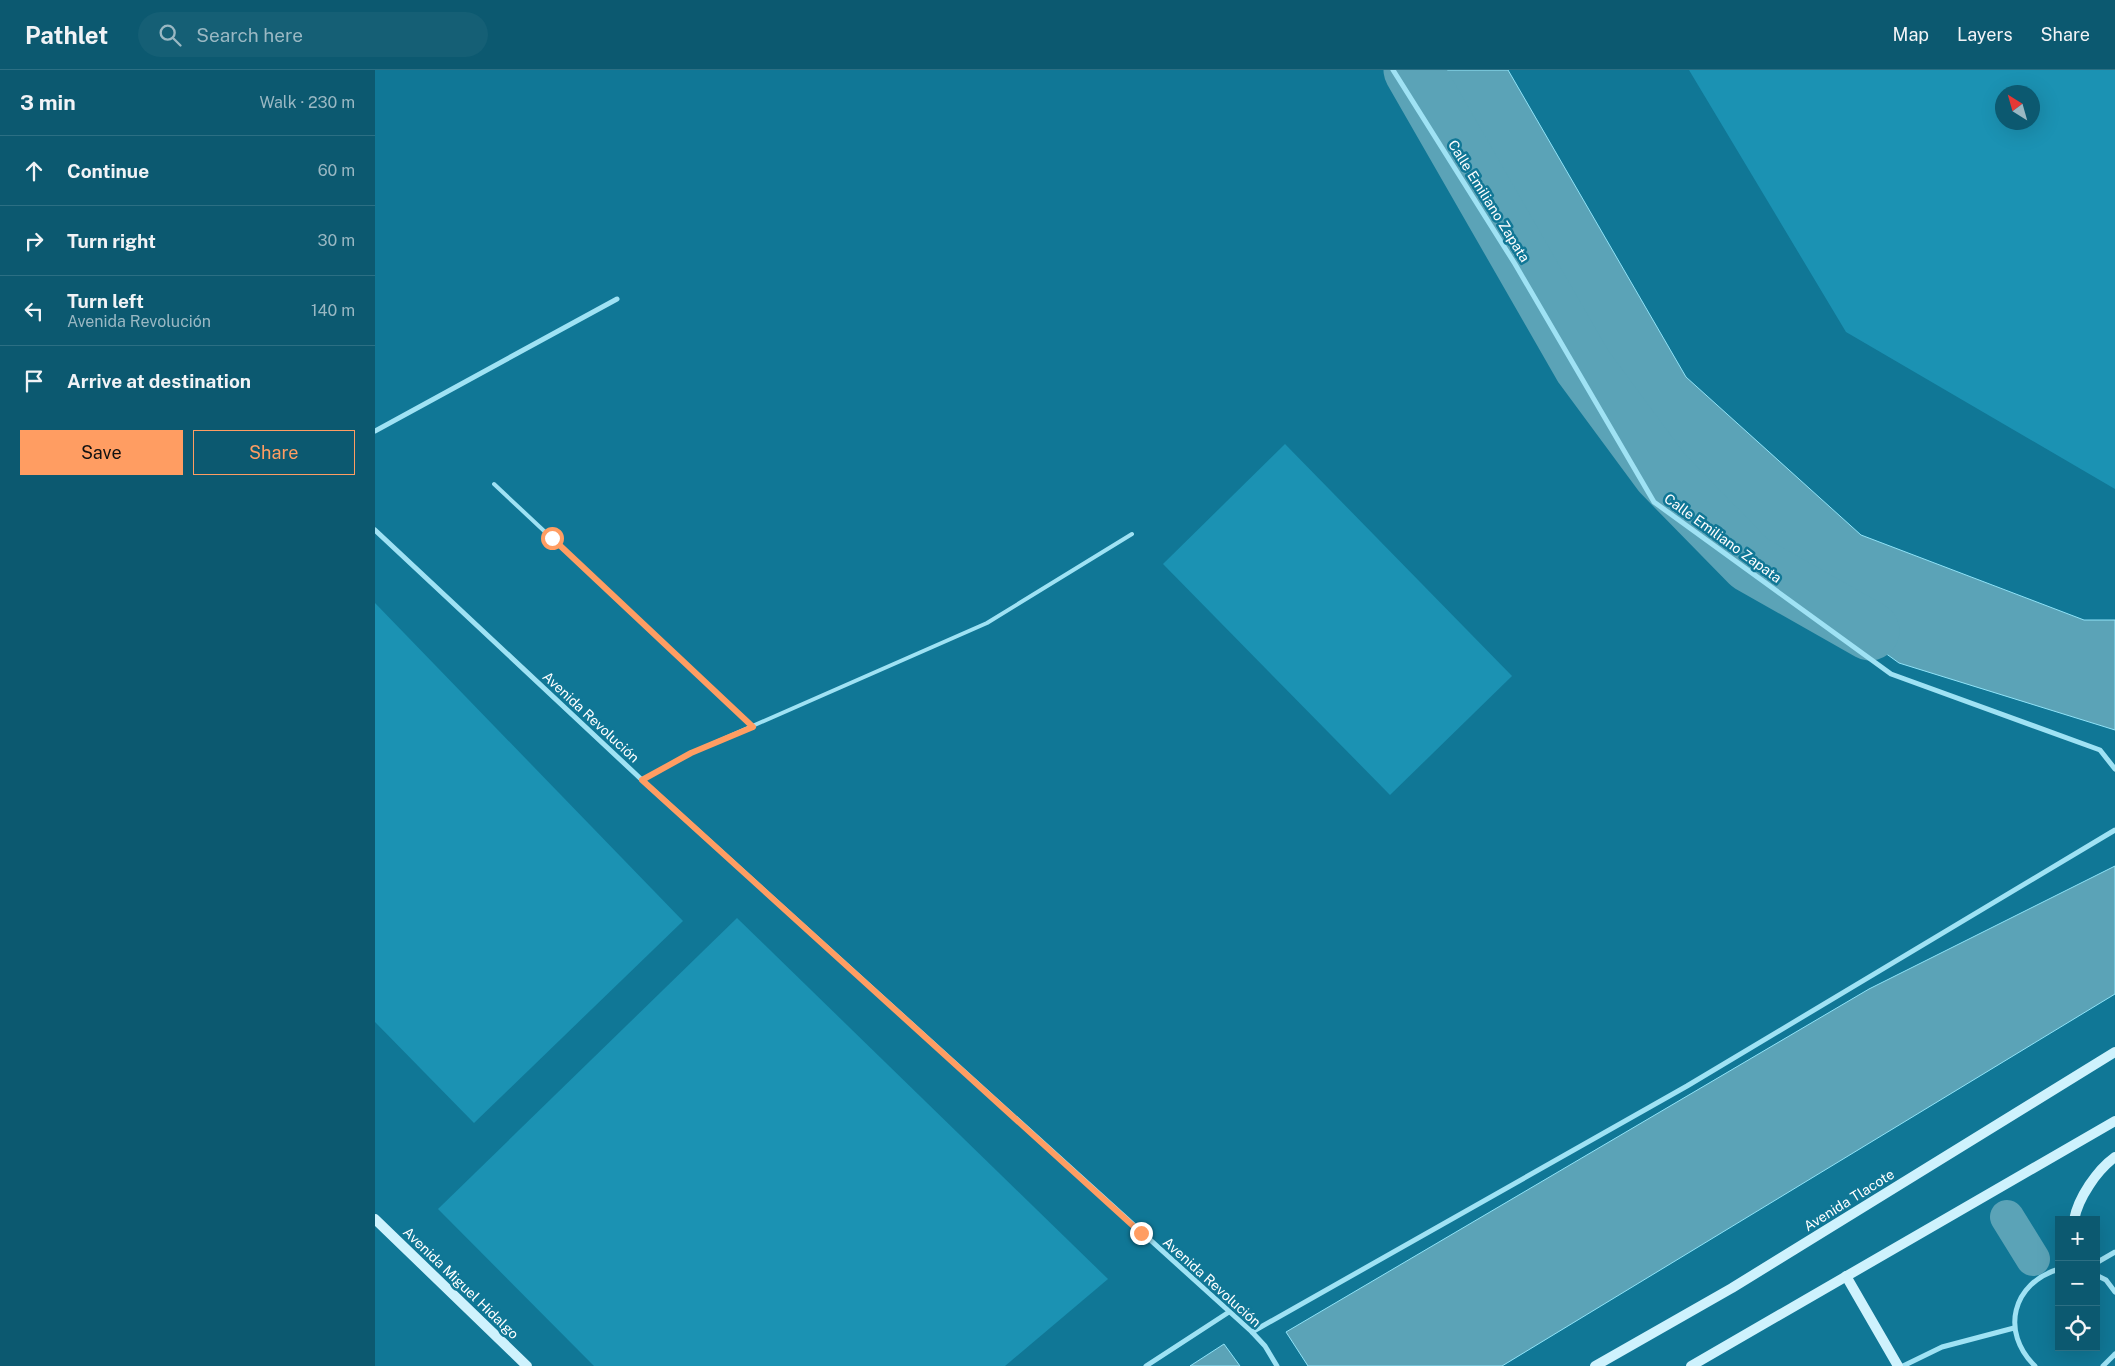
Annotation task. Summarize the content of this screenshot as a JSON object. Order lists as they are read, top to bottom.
{
  "streets": {
    "main road": ["Avenida Tlacote", "Avenida Miguel Hidalgo"],
    "street": ["Calle Emiliano Zapata", "Avenida Revolución"]
  },
  "north": "top left",
  "page": {
    "header": "Pathlet",
    "search": "Search here",
    "nav": ["Map", "Layers", "Share"],
    "heading": ["3 min", "Walk · 230 m"],
    "list": [
      ["Continue", "60 m"],
      ["Turn right", "30 m"],
      ["Turn left", "Avenida Revolución", "140 m"],
      "Arrive at destination"
    ],
    "buttons": ["Save", "Share"],
    "map_buttons": ["+", "−"]
  }
}
